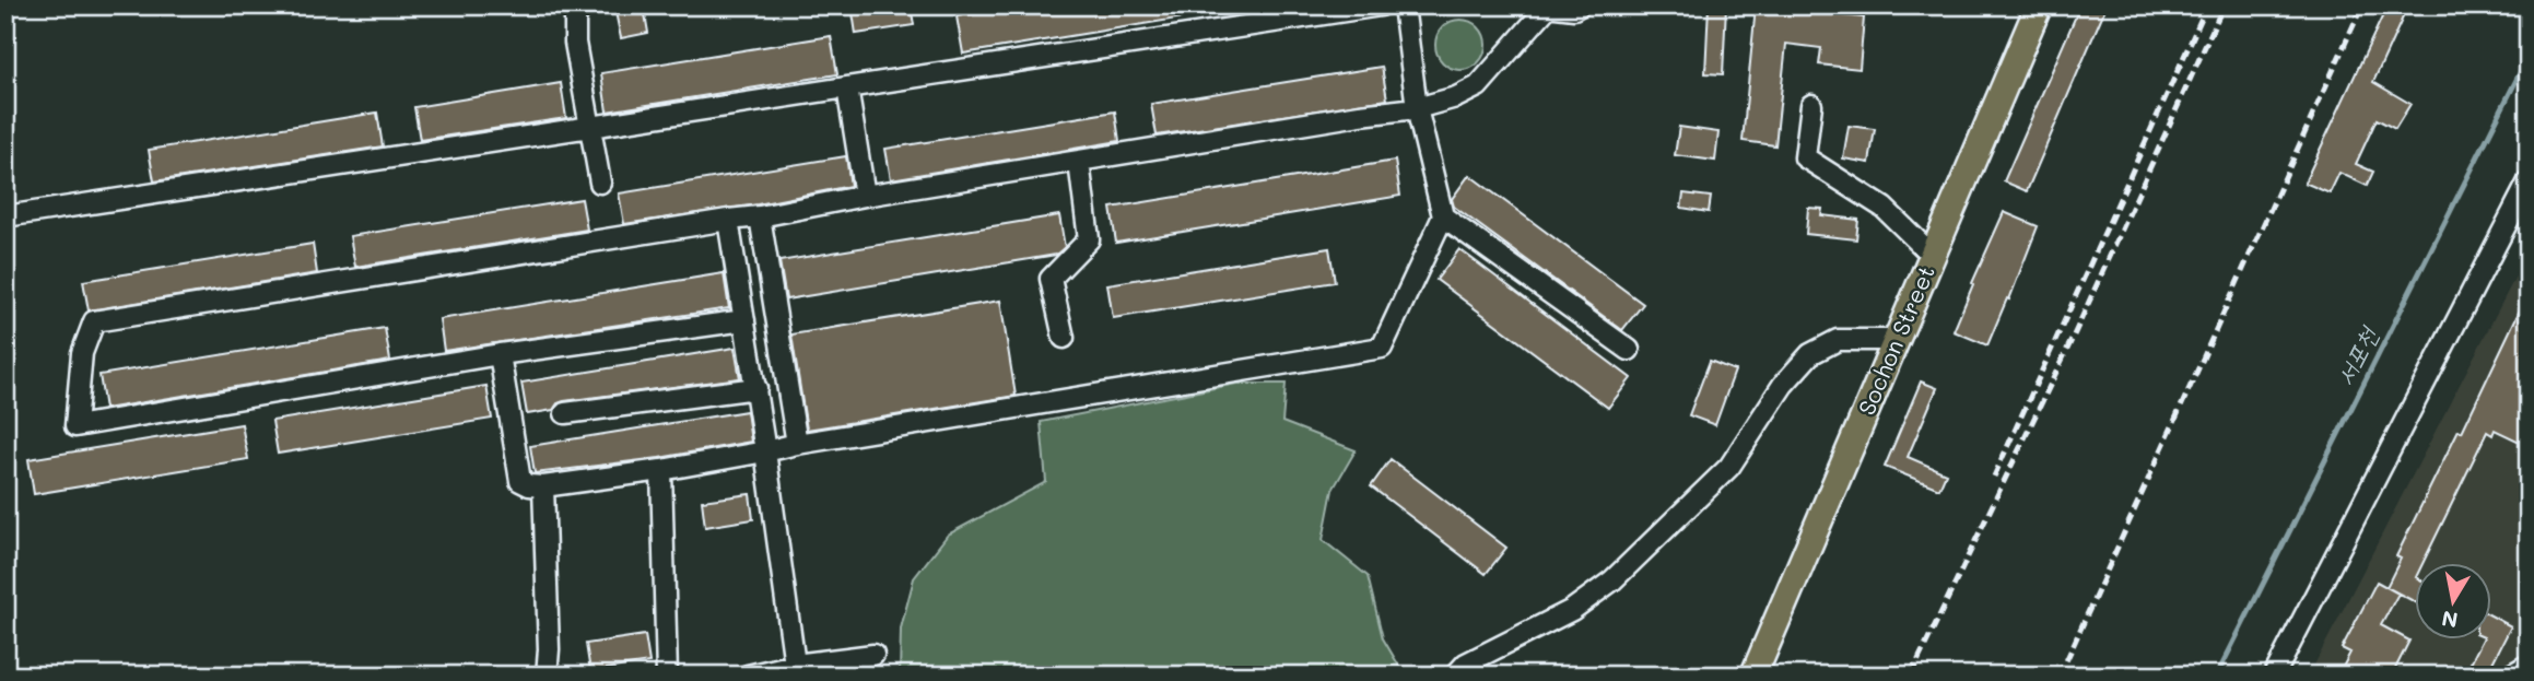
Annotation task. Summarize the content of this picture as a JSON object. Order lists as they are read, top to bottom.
{
  "streets": {
    "main road": ["Sochon Street"]
  },
  "water": ["서포천"],
  "north": "bottom"
}
